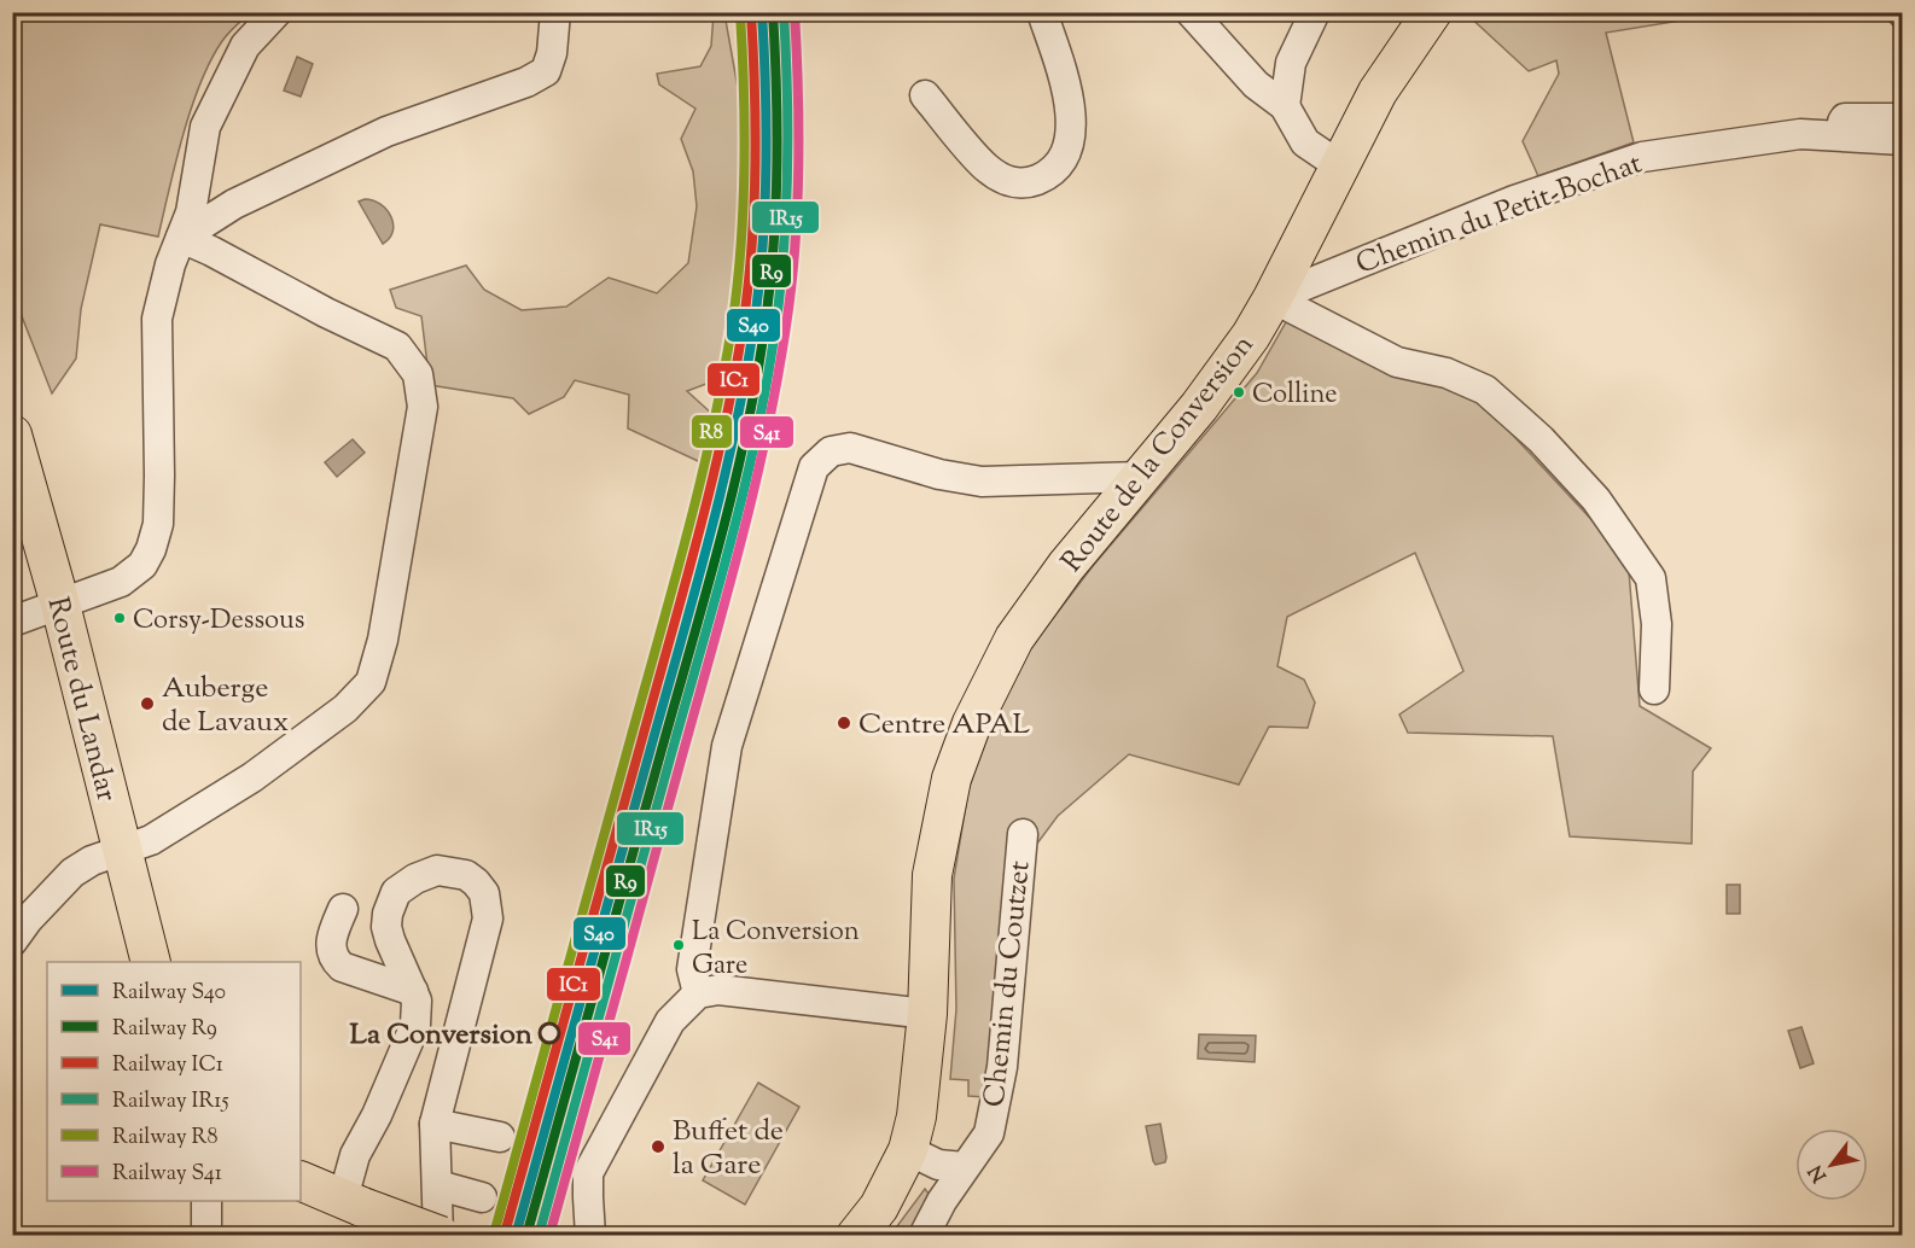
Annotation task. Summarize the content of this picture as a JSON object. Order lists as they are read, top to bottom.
{
  "streets": {
    "main road": ["Route de la Conversion", "Route du Landar"],
    "street": ["Chemin du Petit-Bochat", "Chemin du Coutzet"]
  },
  "crossings": [
    ["Chemin du Petit-Bochat", "Route de la Conversion"]
  ],
  "places": [
    "Colline",
    "Corsy-Dessous",
    "Auberge de Lavaux",
    "Centre APAL",
    "La Conversion Gare",
    "La Conversion",
    "Buffet de la Gare"
  ],
  "lines": [
    "rail line S40",
    "rail line R9",
    "rail line IR15",
    "rail line S41",
    "rail line IC1",
    "rail line R8"
  ],
  "legend": [
    "Railway S40",
    "Railway R9",
    "Railway IC1",
    "Railway IR15",
    "Railway R8",
    "Railway S41"
  ],
  "north": "bottom left"
}
